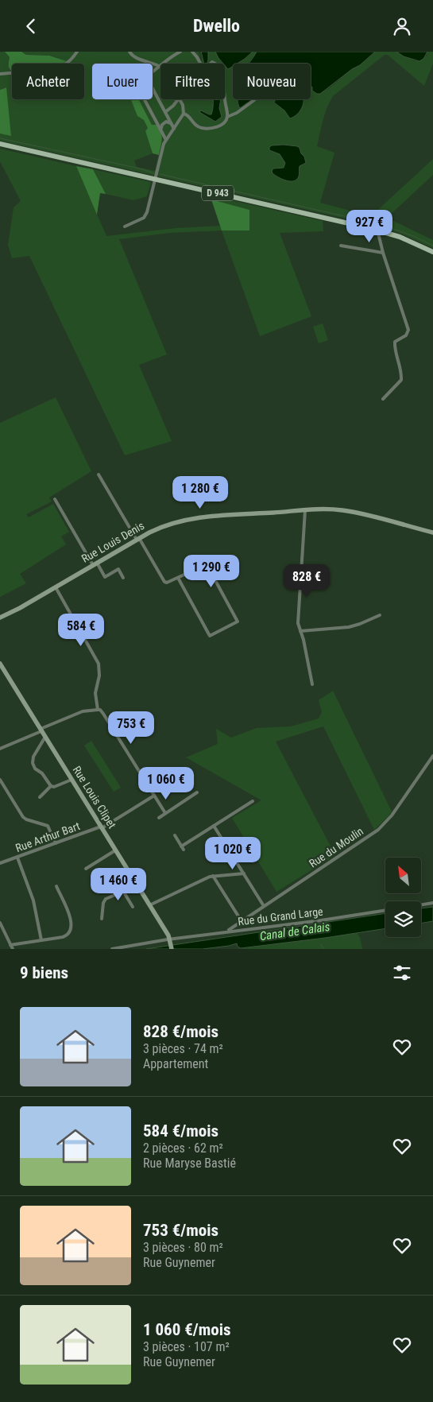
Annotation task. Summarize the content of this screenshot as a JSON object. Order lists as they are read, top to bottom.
{
  "streets": {
    "main road": ["D 943"],
    "street": [
      "Rue Louis Denis",
      "Rue Louis Clipet",
      "Rue Arthur Bart",
      "Rue du Moulin",
      "Rue du Grand Large"
    ]
  },
  "crossings": [
    ["Rue Louis Clipet", "Rue Arthur Bart"],
    ["Rue Louis Clipet", "Rue du Grand Large"],
    ["Rue du Moulin", "Rue du Grand Large"]
  ],
  "water": ["Canal de Calais"],
  "north": "top left",
  "page": {
    "header": "Dwello",
    "chip": [
      "Acheter",
      "Louer",
      "Filtres",
      "Nouveau"
    ],
    "price": [
      "927 €",
      "1 280 €",
      "1 290 €",
      "828 €",
      "584 €",
      "753 €",
      "1 060 €",
      "1 020 €",
      "1 460 €"
    ],
    "heading": "9 biens",
    "list": [
      {
        "name": "828 €/mois",
        "note": "3 pièces · 74 m² · Appartement"
      },
      {
        "name": "584 €/mois",
        "note": "2 pièces · 62 m² · Rue Maryse Bastié"
      },
      {
        "name": "753 €/mois",
        "note": "3 pièces · 80 m² · Rue Guynemer"
      },
      {
        "name": "1 060 €/mois",
        "note": "3 pièces · 107 m² · Rue Guynemer"
      }
    ]
  }
}
